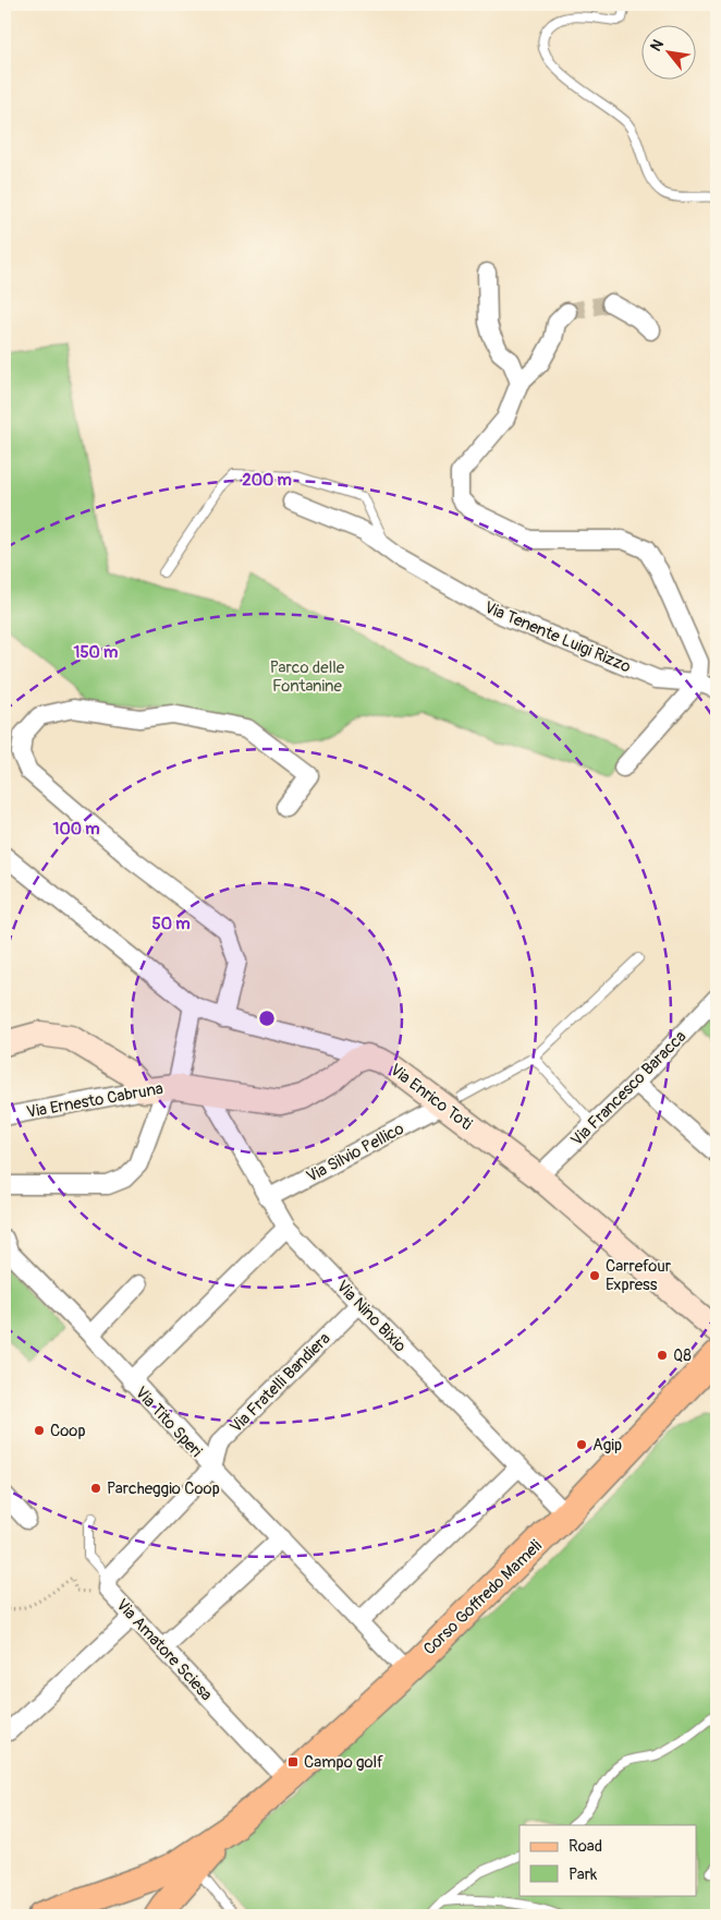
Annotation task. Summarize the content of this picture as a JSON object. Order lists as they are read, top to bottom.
{
  "streets": {
    "main road": ["Corso Goffredo Mameli"],
    "street": [
      "Via Tenente Luigi Rizzo",
      "Via Francesco Baracca",
      "Via Enrico Toti",
      "Via Ernesto Cabruna",
      "Via Silvio Pellico",
      "Via Nino Bixio",
      "Via Fratelli Bandiera",
      "Via Tito Speri",
      "Via Amatore Sciesa"
    ]
  },
  "crossings": [
    ["Via Francesco Baracca", "Via Enrico Toti"],
    ["Via Enrico Toti", "Via Ernesto Cabruna"],
    ["Via Enrico Toti", "Via Silvio Pellico"],
    ["Via Ernesto Cabruna", "Via Nino Bixio"],
    ["Via Silvio Pellico", "Via Nino Bixio"],
    ["Via Nino Bixio", "Via Fratelli Bandiera"],
    ["Via Nino Bixio", "Corso Goffredo Mameli"],
    ["Via Fratelli Bandiera", "Via Tito Speri"],
    ["Via Tito Speri", "Corso Goffredo Mameli"],
    ["Corso Goffredo Mameli", "Via Amatore Sciesa"]
  ],
  "parks": ["Parco delle Fontanine"],
  "places": {
    "other": [
      "Carrefour Express",
      "Q8",
      "Coop",
      "Agip",
      "Parcheggio Coop"
    ],
    "transit": ["Campo golf"]
  },
  "legend": ["Road", "Park"],
  "north": "top left",
  "rings": [
    "200 m",
    "150 m",
    "100 m",
    "50 m"
  ]
}
